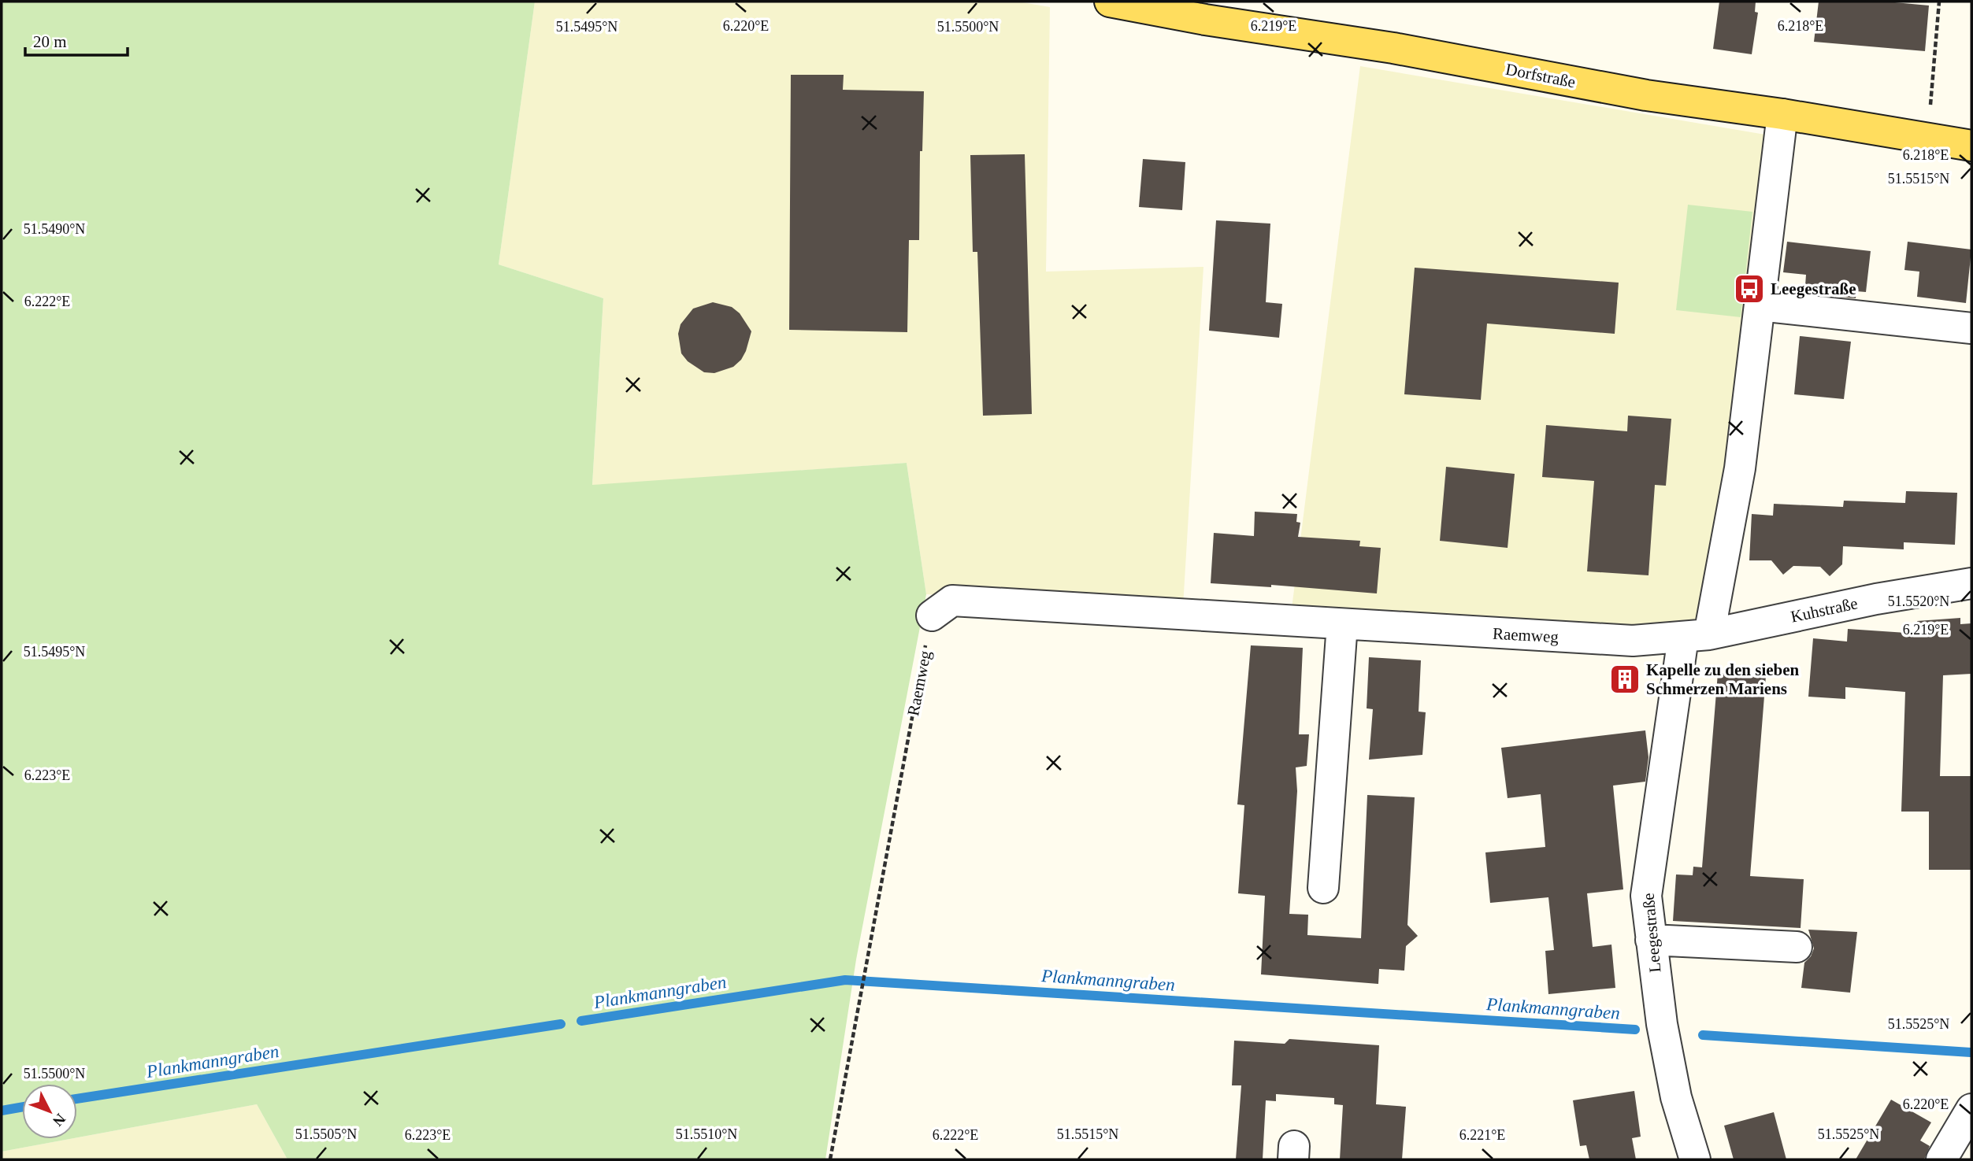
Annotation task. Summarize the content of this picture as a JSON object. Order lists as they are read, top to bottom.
{
  "streets": {
    "main road": ["Dorfstraße"],
    "street": ["Kuhstraße", "Raemweg", "Leegestraße"]
  },
  "crossings": [
    ["Dorfstraße", "Leegestraße"],
    ["Kuhstraße", "Raemweg"],
    ["Kuhstraße", "Leegestraße"],
    ["Raemweg", "Leegestraße"]
  ],
  "water": ["Plankmanngraben"],
  "places": {
    "bus stop": ["Leegestraße"],
    "building": ["Kapelle zu den sieben Schmerzen Mariens"]
  },
  "scale_bar": "20 m",
  "north": "bottom right",
  "coordinates": [
    "6.218°E",
    "6.220°E",
    "6.219°E",
    "51.5495°N",
    "51.5500°N",
    "51.5515°N",
    "51.5490°N",
    "6.222°E",
    "51.5520°N",
    "6.223°E",
    "51.5525°N",
    "51.5505°N",
    "51.5510°N",
    "6.221°E"
  ]
}
